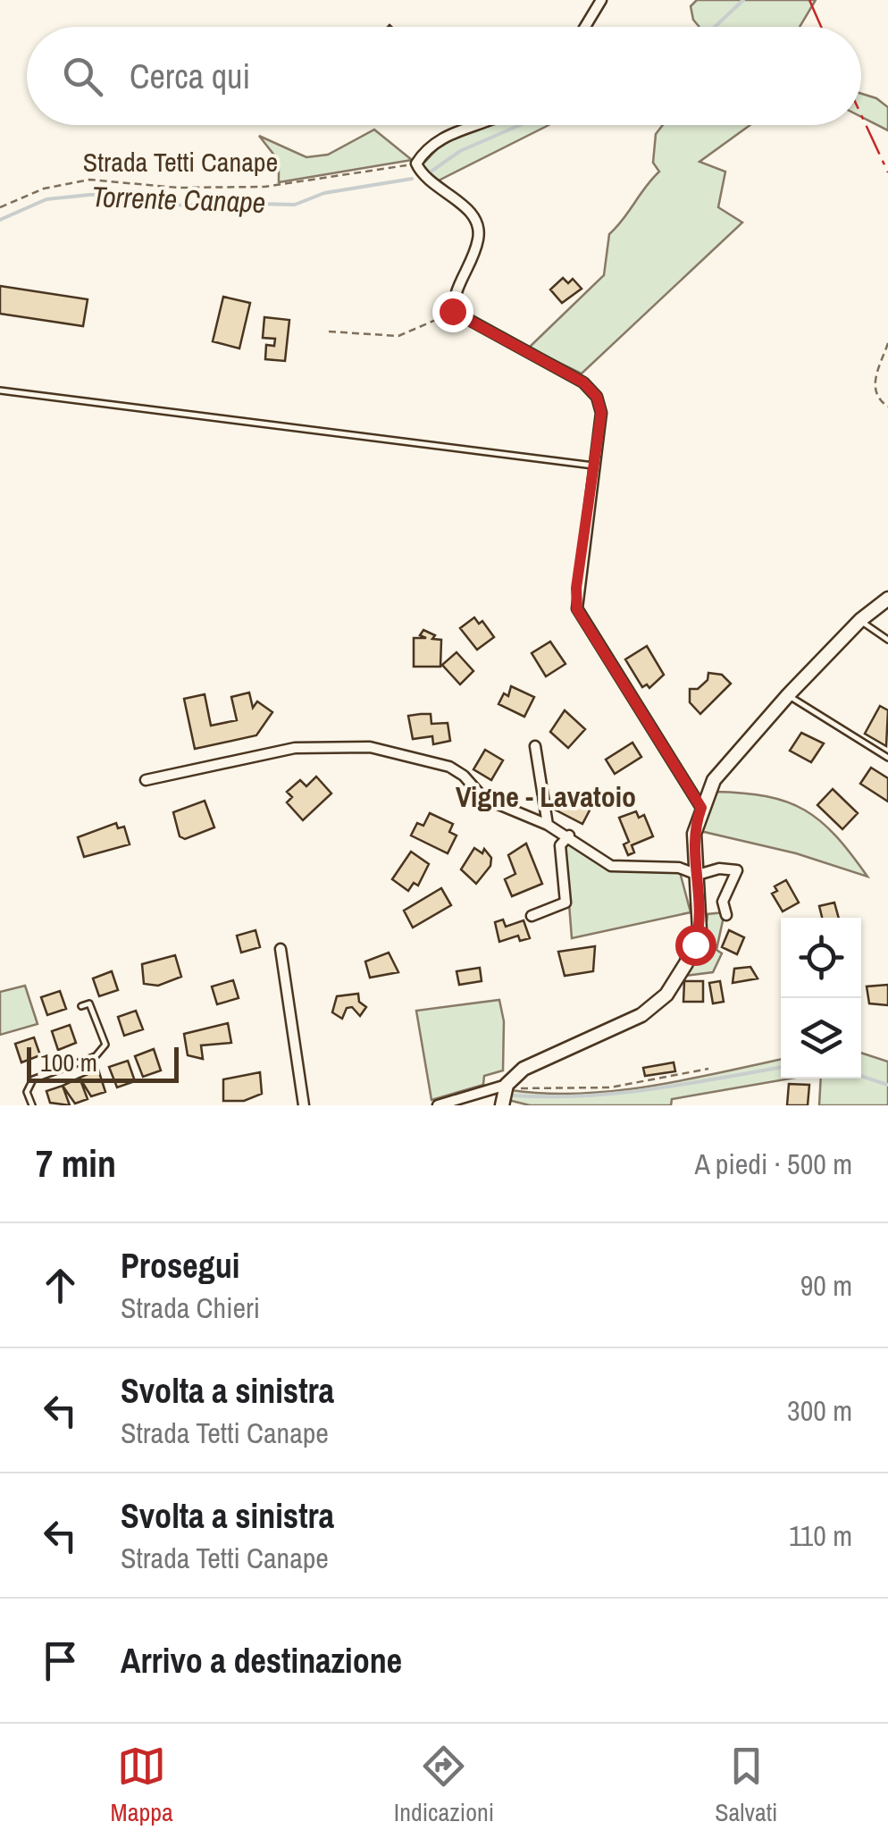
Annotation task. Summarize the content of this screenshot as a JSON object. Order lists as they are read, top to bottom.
{
  "streets": {
    "path": ["Strada Tetti Canape"]
  },
  "districts": ["Vigne - Lavatoio"],
  "water": ["Torrente Canape"],
  "scale_bar": "100 m",
  "page": {
    "search": "Cerca qui",
    "scale": "100 m",
    "heading": ["7 min", "A piedi · 500 m"],
    "list": [
      ["Prosegui", "Strada Chieri", "90 m"],
      ["Svolta a sinistra", "Strada Tetti Canape", "300 m"],
      ["Svolta a sinistra", "Strada Tetti Canape", "110 m"],
      "Arrivo a destinazione"
    ],
    "nav": ["Mappa", "Indicazioni", "Salvati"]
  }
}
